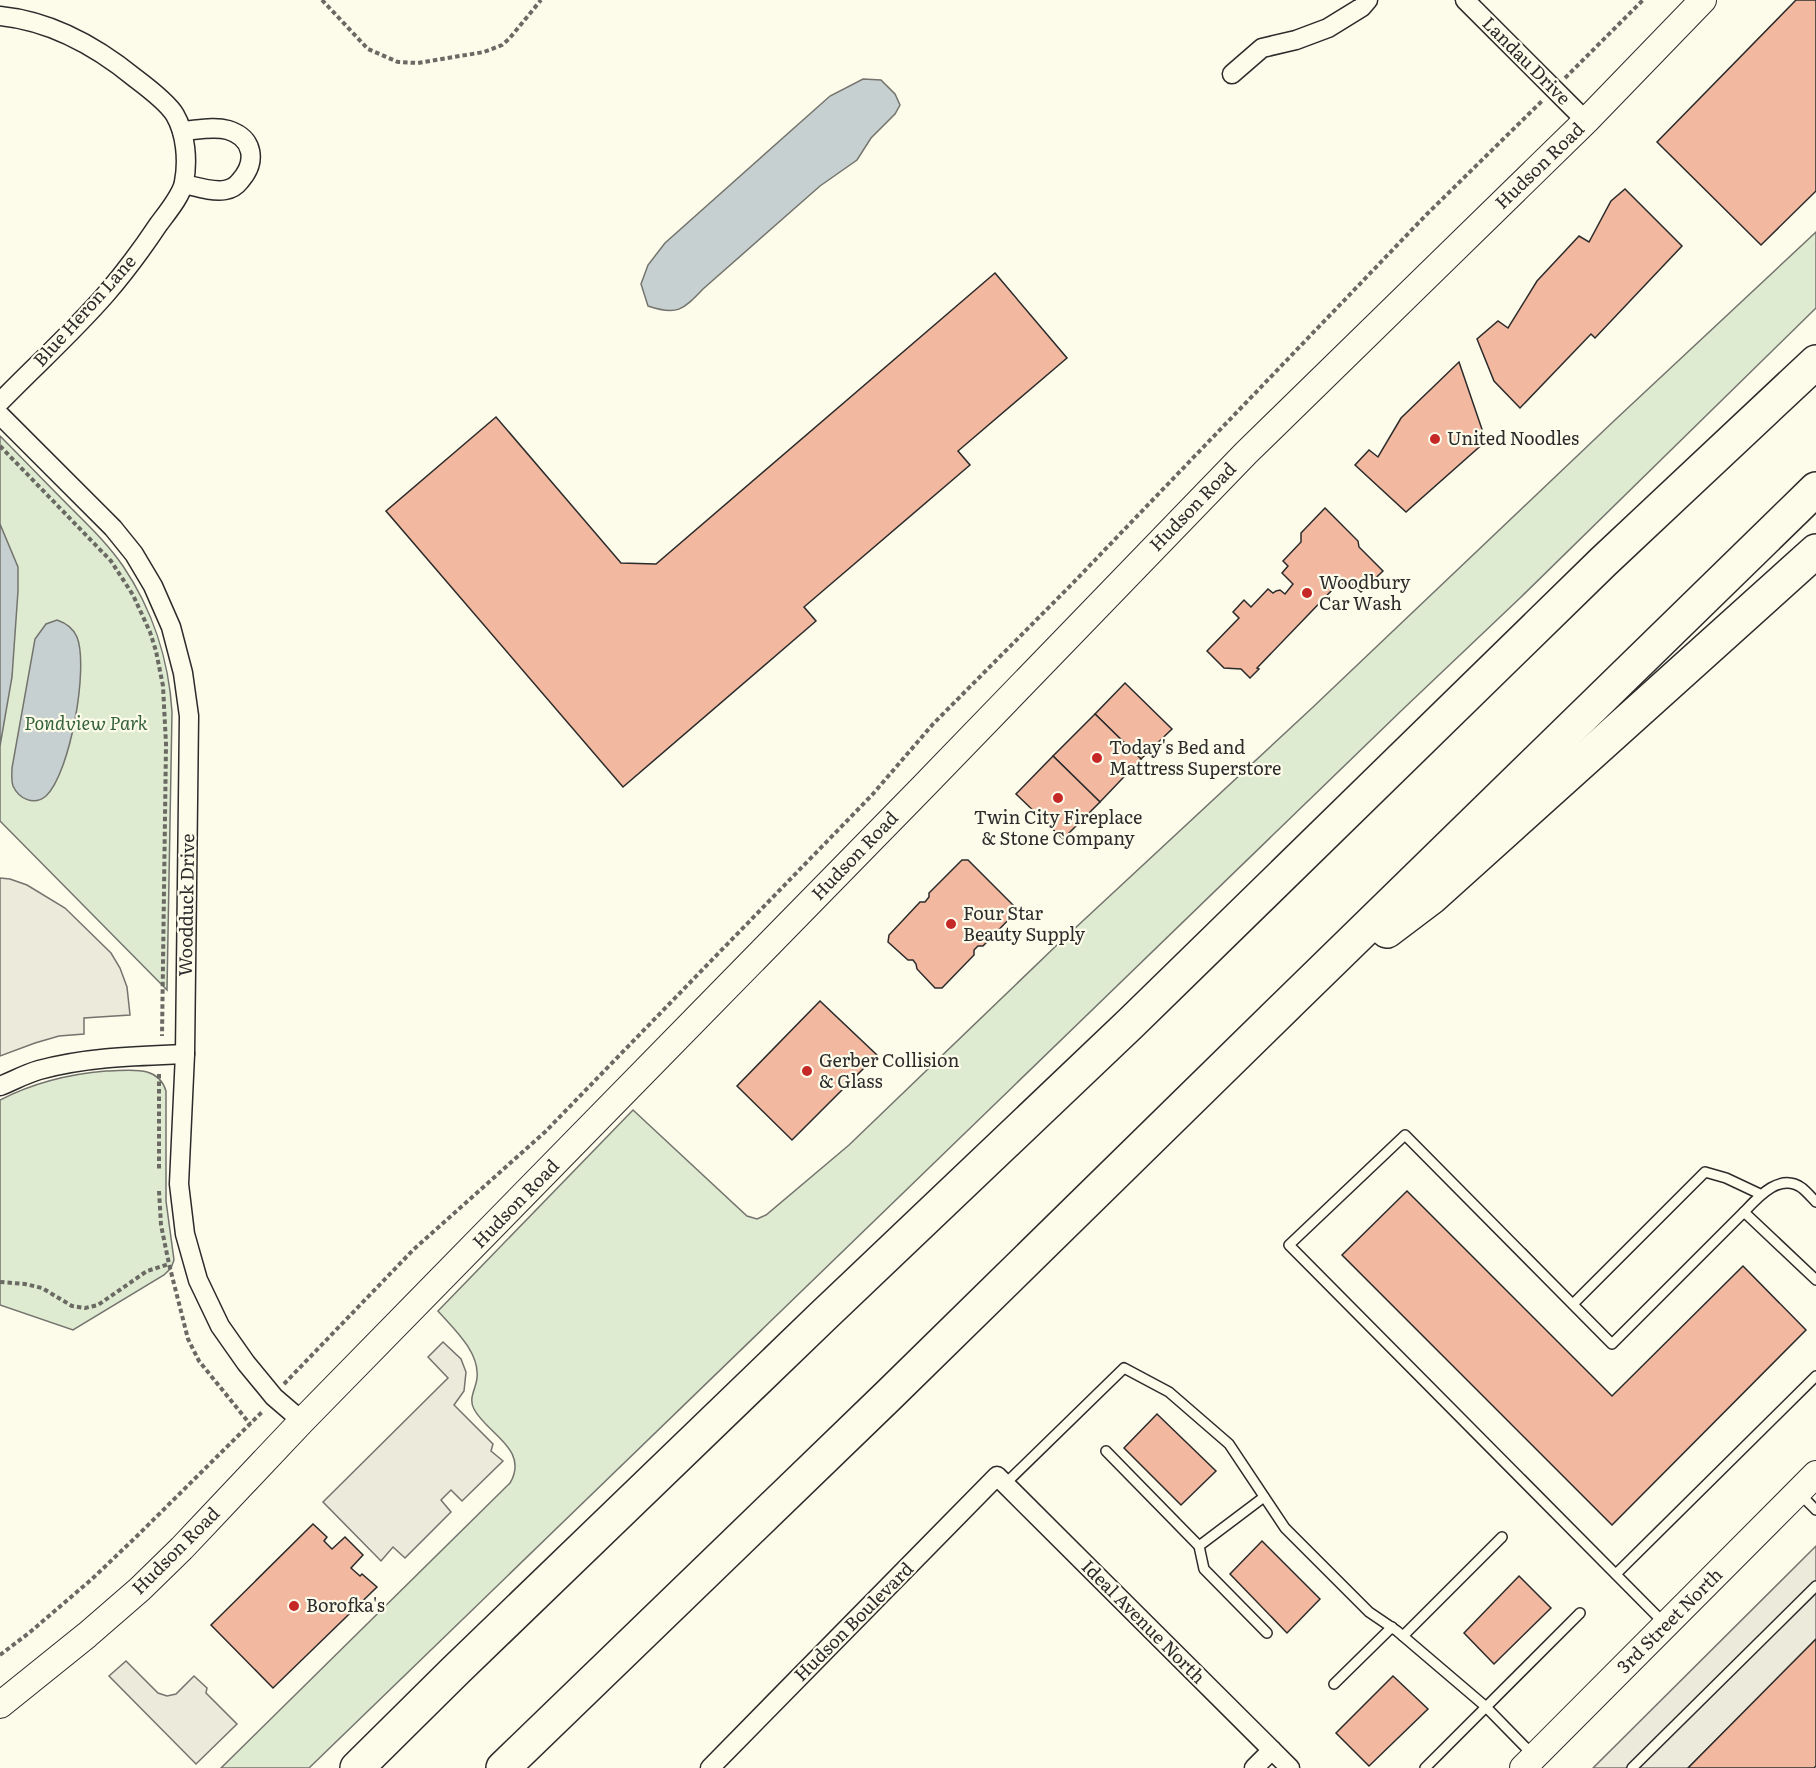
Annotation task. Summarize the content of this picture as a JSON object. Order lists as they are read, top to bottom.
{
  "streets": {
    "street": [
      "Landau Drive",
      "Hudson Road",
      "Blue Heron Lane",
      "Woodduck Drive",
      "3rd Street North",
      "Hudson Boulevard",
      "Ideal Avenue North"
    ]
  },
  "crossings": [
    ["Landau Drive", "Hudson Road"],
    ["Hudson Road", "Woodduck Drive"],
    ["Hudson Boulevard", "Ideal Avenue North"]
  ],
  "parks": ["Pondview Park"],
  "places": [
    "United Noodles",
    "Woodbury Car Wash",
    "Today's Bed and Mattress Superstore",
    "Twin City Fireplace & Stone Company",
    "Four Star Beauty Supply",
    "Gerber Collision & Glass",
    "Borofka's"
  ]
}
